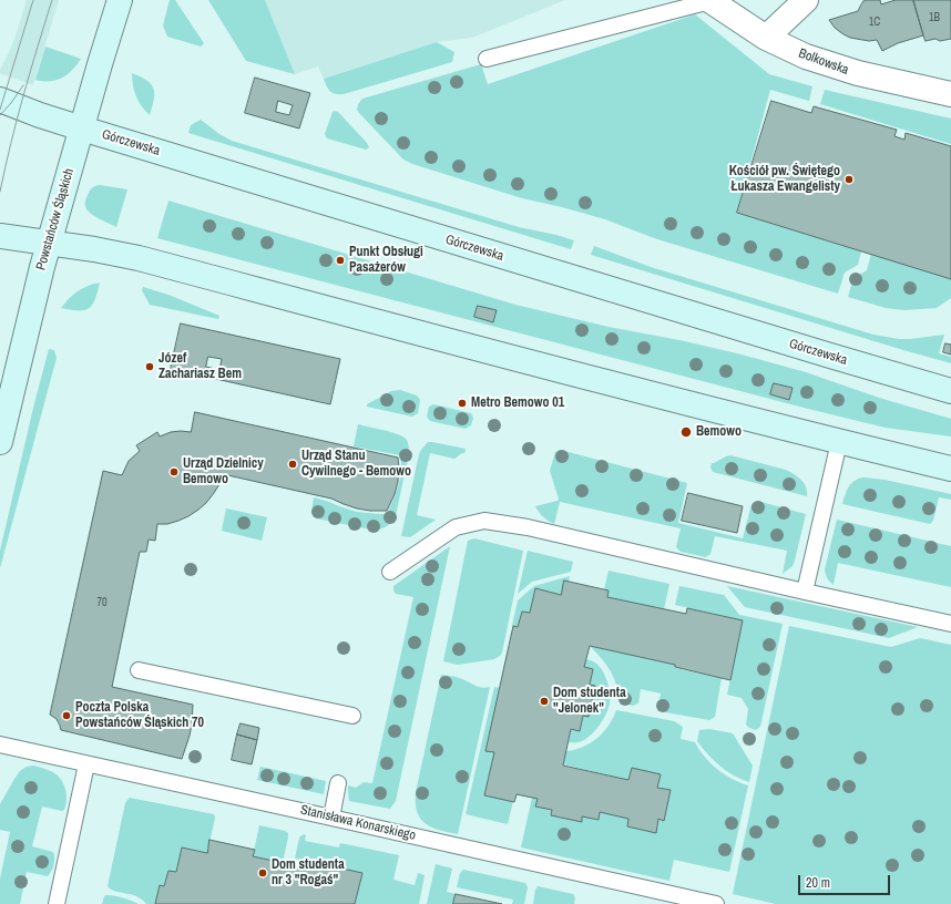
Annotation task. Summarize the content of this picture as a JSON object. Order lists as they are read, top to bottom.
{
  "streets": {
    "main road": ["Górczewska", "Powstańców Śląskich"],
    "street": ["Bolkowska"],
    "lane": ["Stanisława Konarskiego"]
  },
  "crossings": [
    ["Górczewska", "Powstańców Śląskich"]
  ],
  "places": [
    "Kościół pw. Świętego Łukasza Ewangelisty",
    "Punkt Obsługi Pasażerów",
    "Józef Zachariasz Bem",
    "Metro Bemowo 01",
    "Bemowo",
    "Urząd Stanu Cywilnego - Bemowo",
    "Urząd Dzielnicy Bemowo",
    "Dom studenta \"Jelonek\"",
    "Poczta Polska Powstańców Śląskich 70",
    "Dom studenta nr 3 \"Rogaś\""
  ],
  "house_numbers": ["1B", "1C", "70"],
  "scale_bar": "20 m"
}
